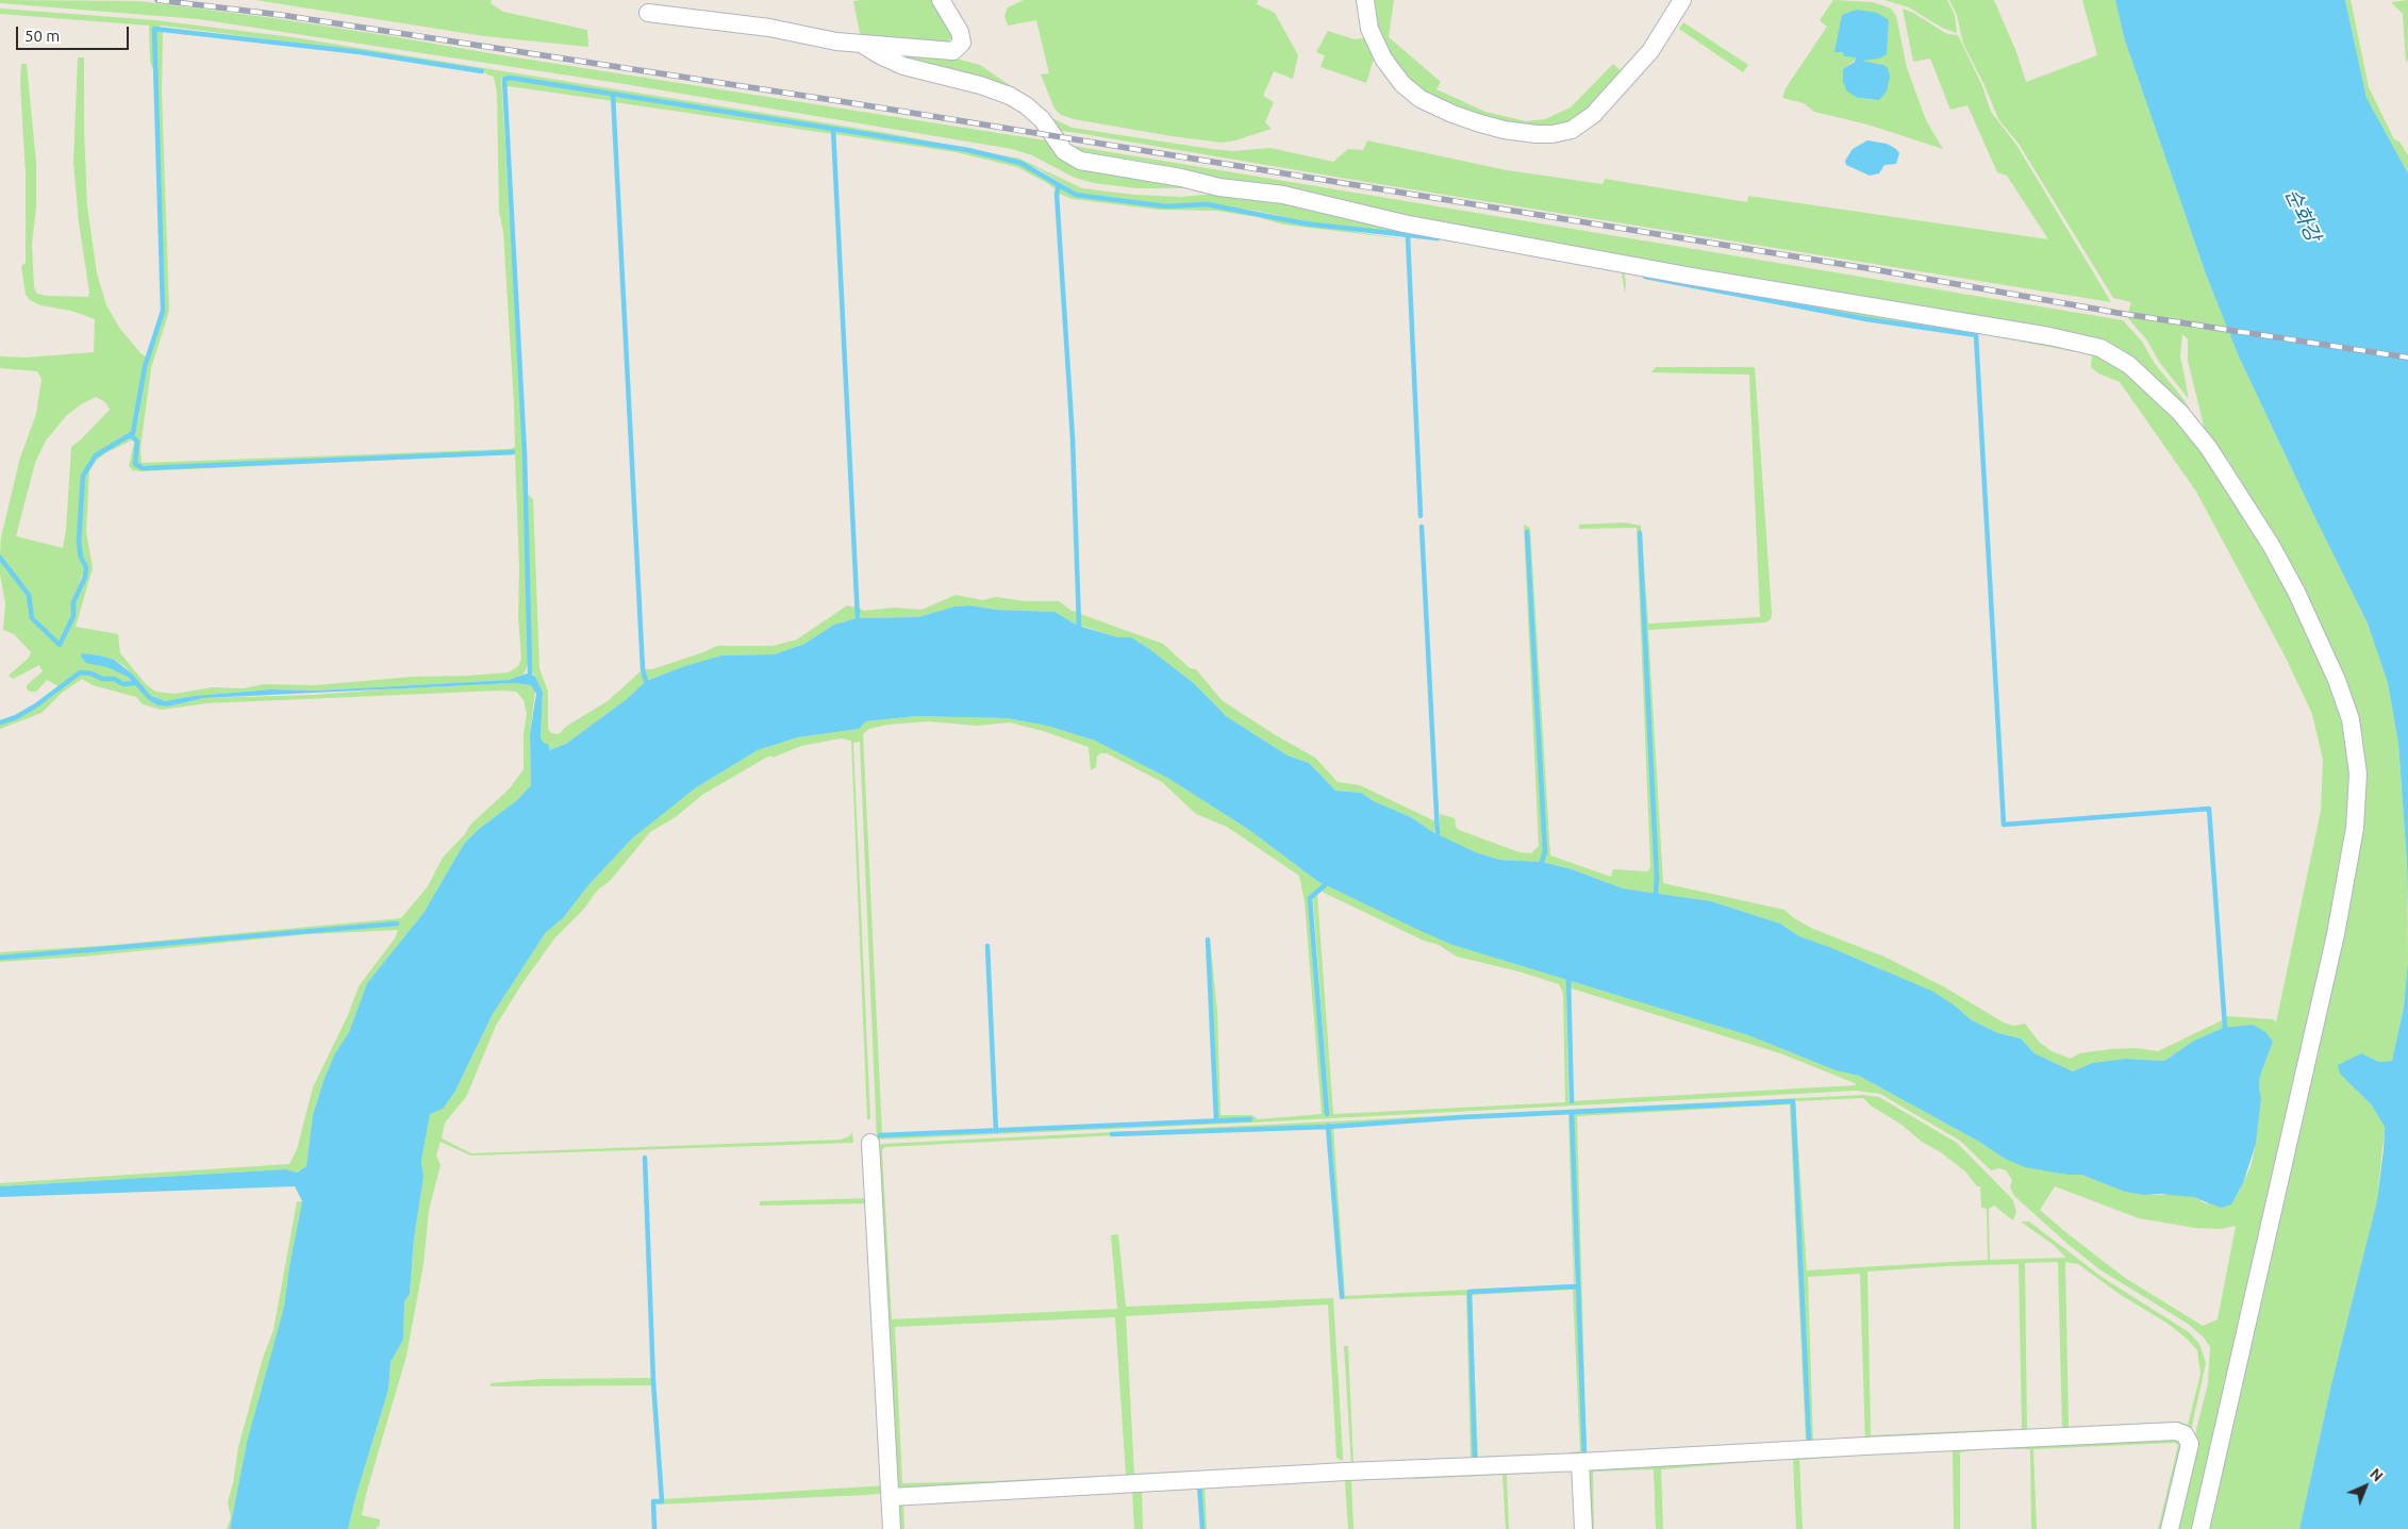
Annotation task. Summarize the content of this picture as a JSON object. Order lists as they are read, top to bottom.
{
  "water": ["순화강"],
  "scale_bar": "50 m",
  "north": "top right"
}
